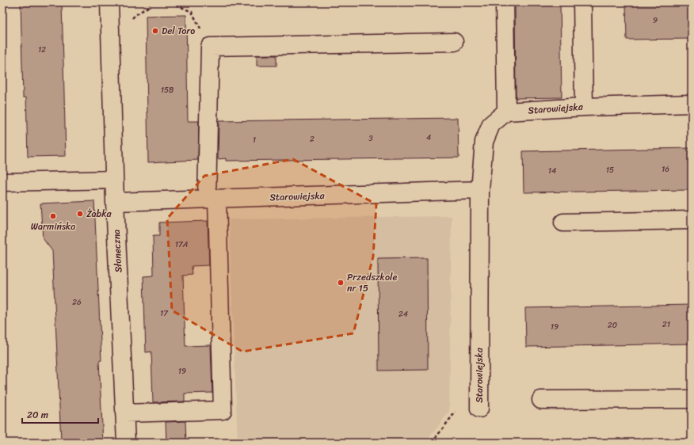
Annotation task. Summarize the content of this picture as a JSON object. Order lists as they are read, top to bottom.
{
  "streets": {
    "street": ["Starowiejska", "Słoneczna"]
  },
  "crossings": [
    ["Starowiejska", "Słoneczna"]
  ],
  "places": [
    "Del Toro",
    "Żabka",
    "Warmińska",
    "Przedszkole nr 15"
  ],
  "house_numbers": [
    "9",
    "12",
    "15B",
    "4",
    "3",
    "2",
    "1",
    "16",
    "15",
    "14",
    "17A",
    "26",
    "17",
    "24",
    "21",
    "20",
    "19",
    "19"
  ],
  "scale_bar": "20 m"
}
